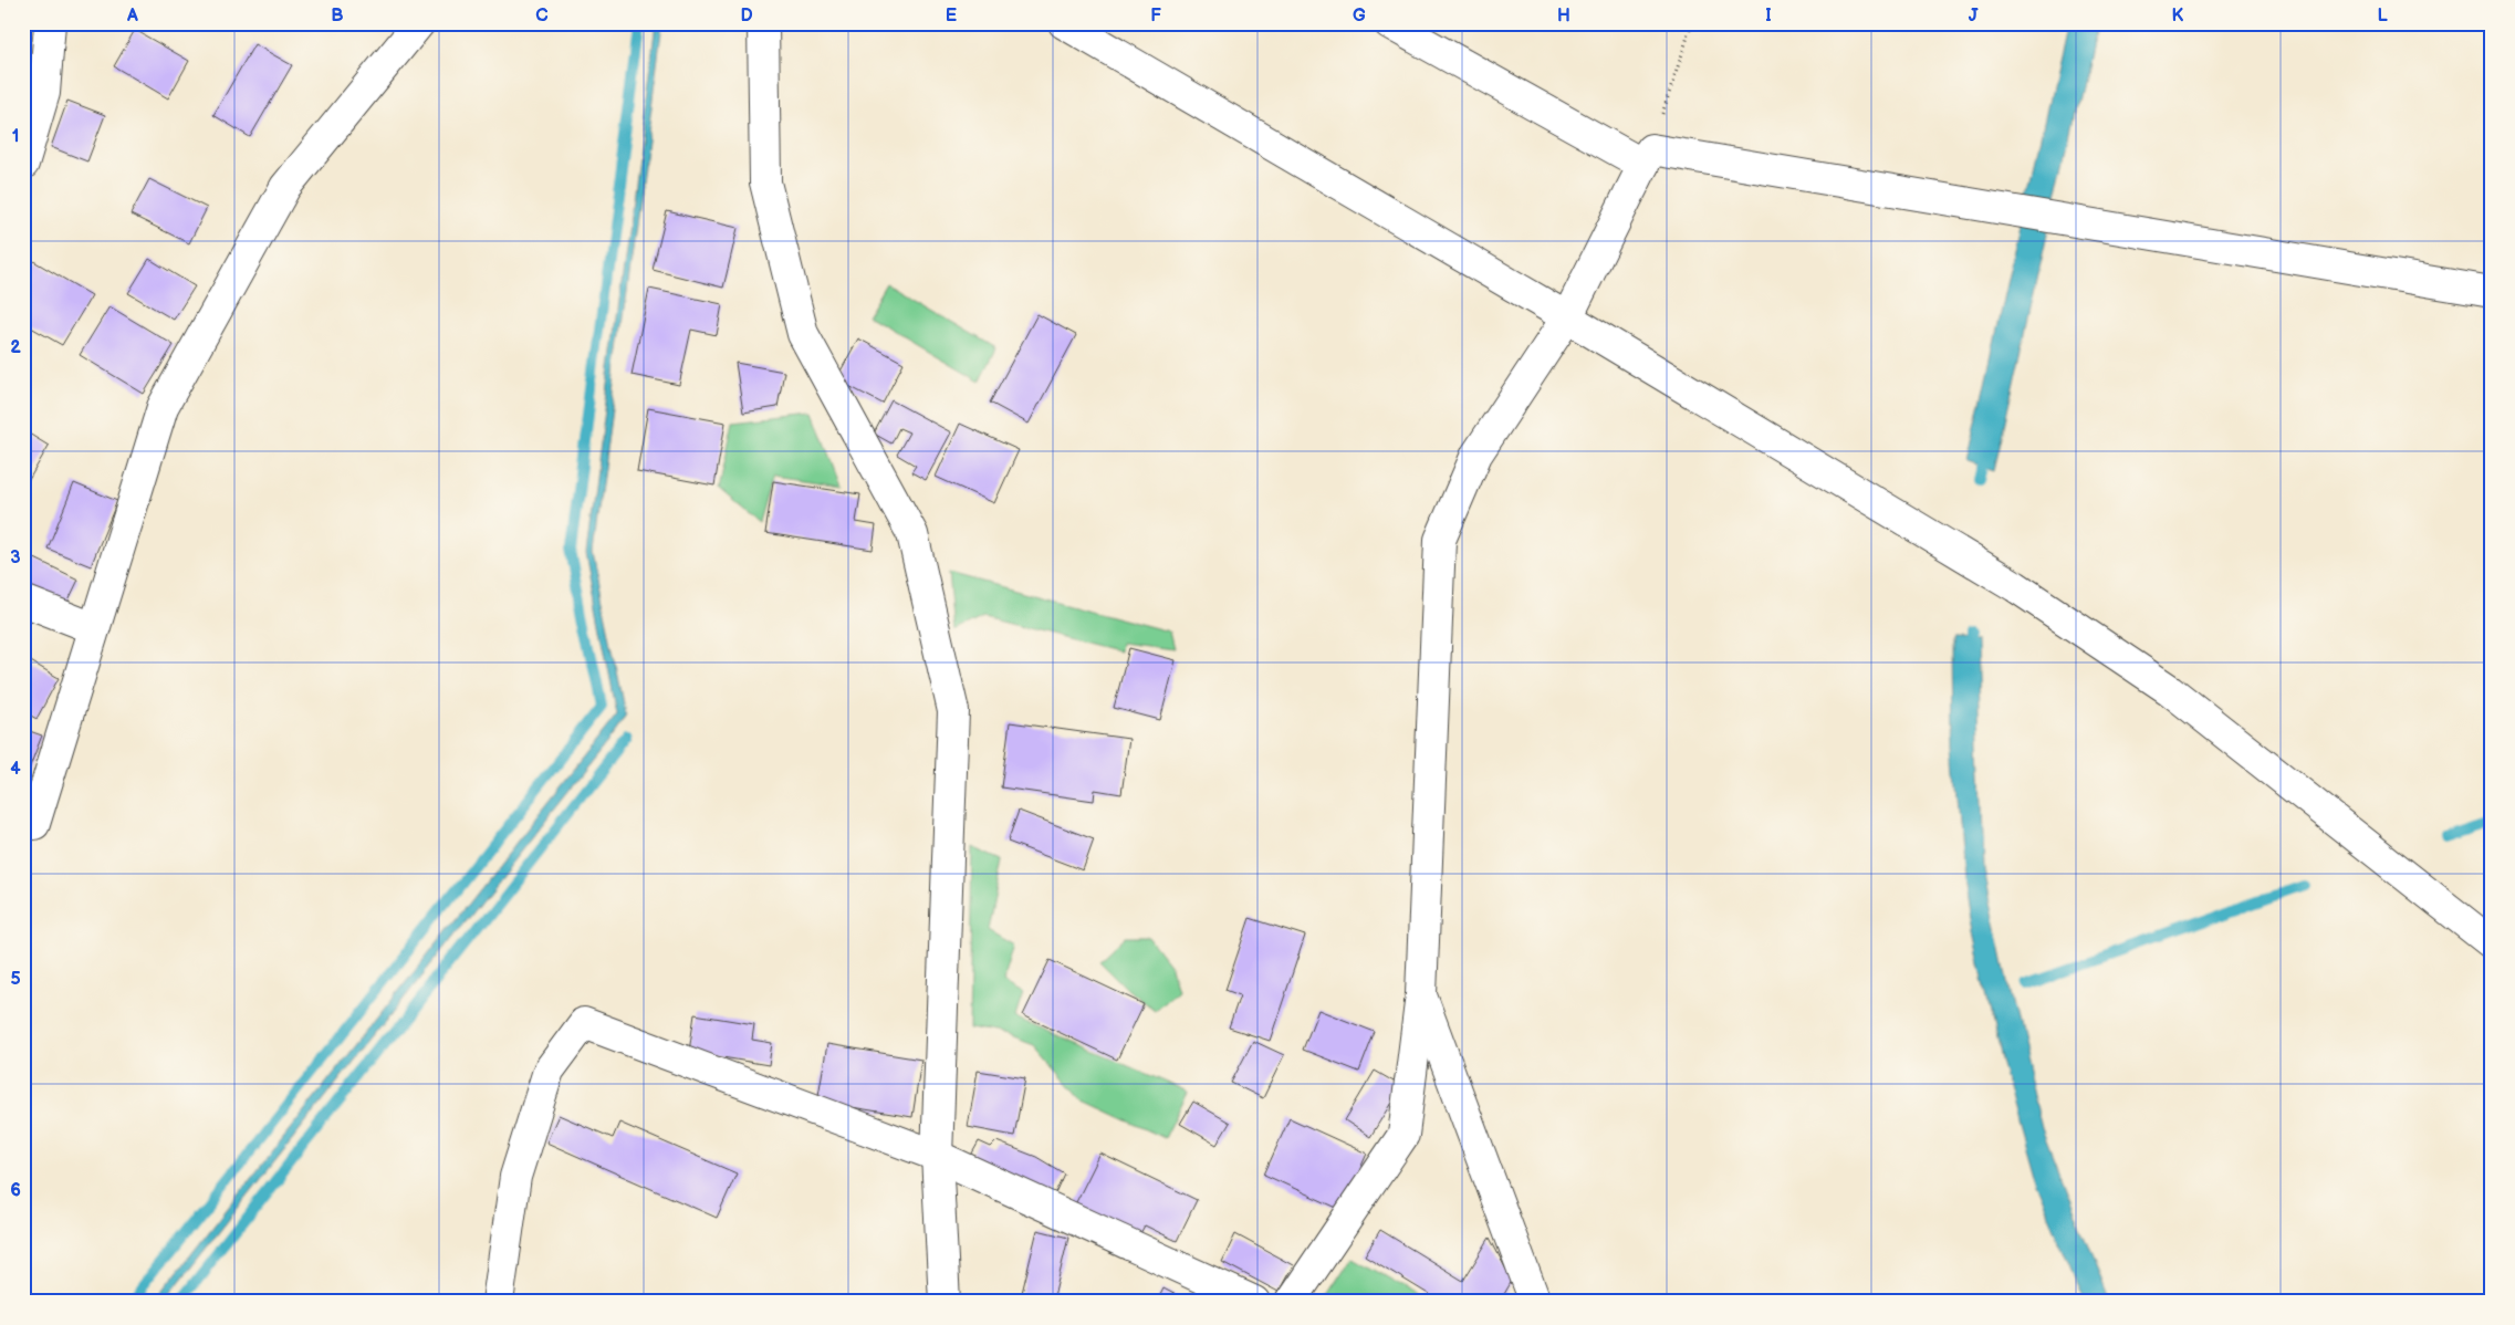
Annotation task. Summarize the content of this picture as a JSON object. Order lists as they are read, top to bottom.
{
  "grid": {
    "columns": [
      "A",
      "B",
      "C",
      "D",
      "E",
      "F",
      "G",
      "H",
      "I",
      "J",
      "K",
      "L"
    ],
    "rows": [
      "1",
      "2",
      "3",
      "4",
      "5",
      "6"
    ]
  }
}
